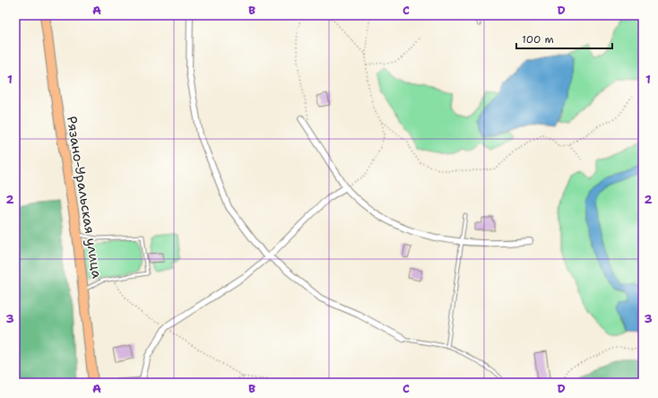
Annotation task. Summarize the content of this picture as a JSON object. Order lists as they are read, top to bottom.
{
  "streets": {
    "main road": ["Рязано-Уральская улица"]
  },
  "scale_bar": "100 m",
  "grid": {
    "columns": [
      "A",
      "B",
      "C",
      "D"
    ],
    "rows": ["1", "2", "3"]
  }
}
